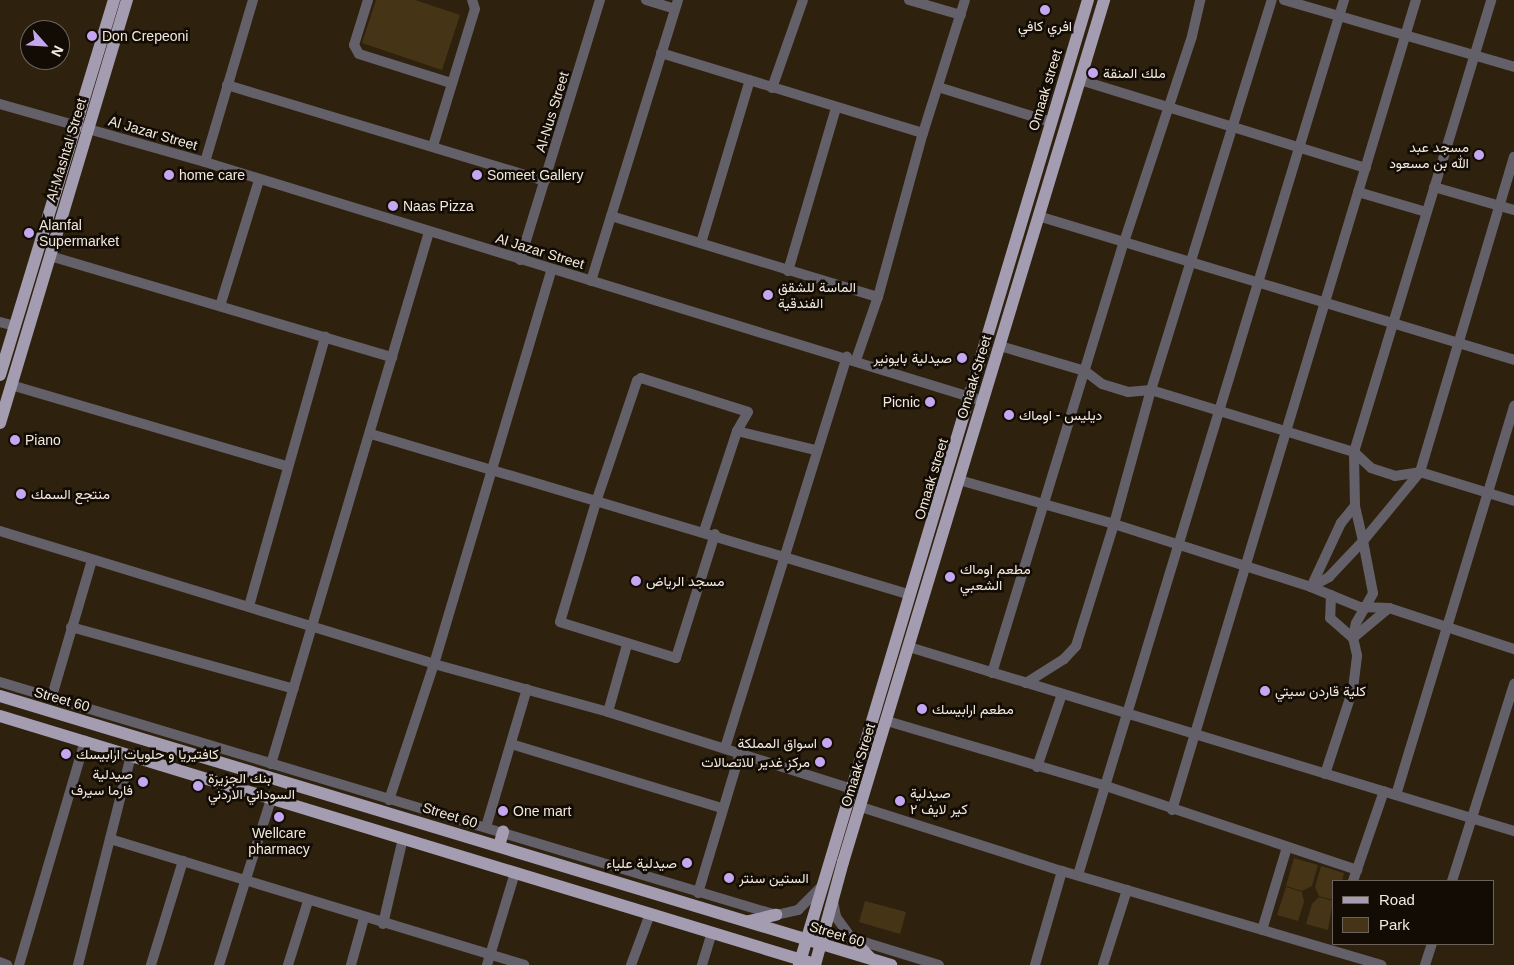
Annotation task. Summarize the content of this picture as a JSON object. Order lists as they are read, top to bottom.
{
  "streets": {
    "main road": [
      "Omaak street",
      "Al-Mashtal Street",
      "Omaak Street",
      "Street 60"
    ],
    "street": ["Al-Nus Street", "Al Jazar Street"]
  },
  "crossings": [
    ["Omaak street", "Al Jazar Street"],
    ["Omaak street", "Street 60"],
    ["Al-Nus Street", "Al Jazar Street"],
    ["Al Jazar Street", "Al-Mashtal Street"],
    ["Al Jazar Street", "Omaak Street"],
    ["Omaak Street", "Street 60"]
  ],
  "places": [
    "افري كافي",
    "Don Crepeoni",
    "ملك المنقة",
    "مسجد عبد الله بن مسعود",
    "home care",
    "Someet Gallery",
    "Naas Pizza",
    "Alanfal Supermarket",
    "الماسة للشقق الفندقية",
    "صيدلية بايونير",
    "Picnic",
    "ديليس - اوماك",
    "Piano",
    "منتجع السمك",
    "مطعم اوماك الشعبي",
    "مسجد الرياض",
    "كلية قاردن سيتي",
    "مطعم ارابيسك",
    "اسواق المملكة",
    "كافتيريا و حلويات ارابيسك",
    "مركز غدير للاتصالات",
    "صيدلية فارما سيرف",
    "بنك الجزيرة السوداني الاردني",
    "صيدلية كير لايف ٢",
    "One mart",
    "Wellcare pharmacy",
    "صيدلية علياء",
    "الستين سنتر"
  ],
  "legend": ["Road", "Park"],
  "north": "bottom right"
}
